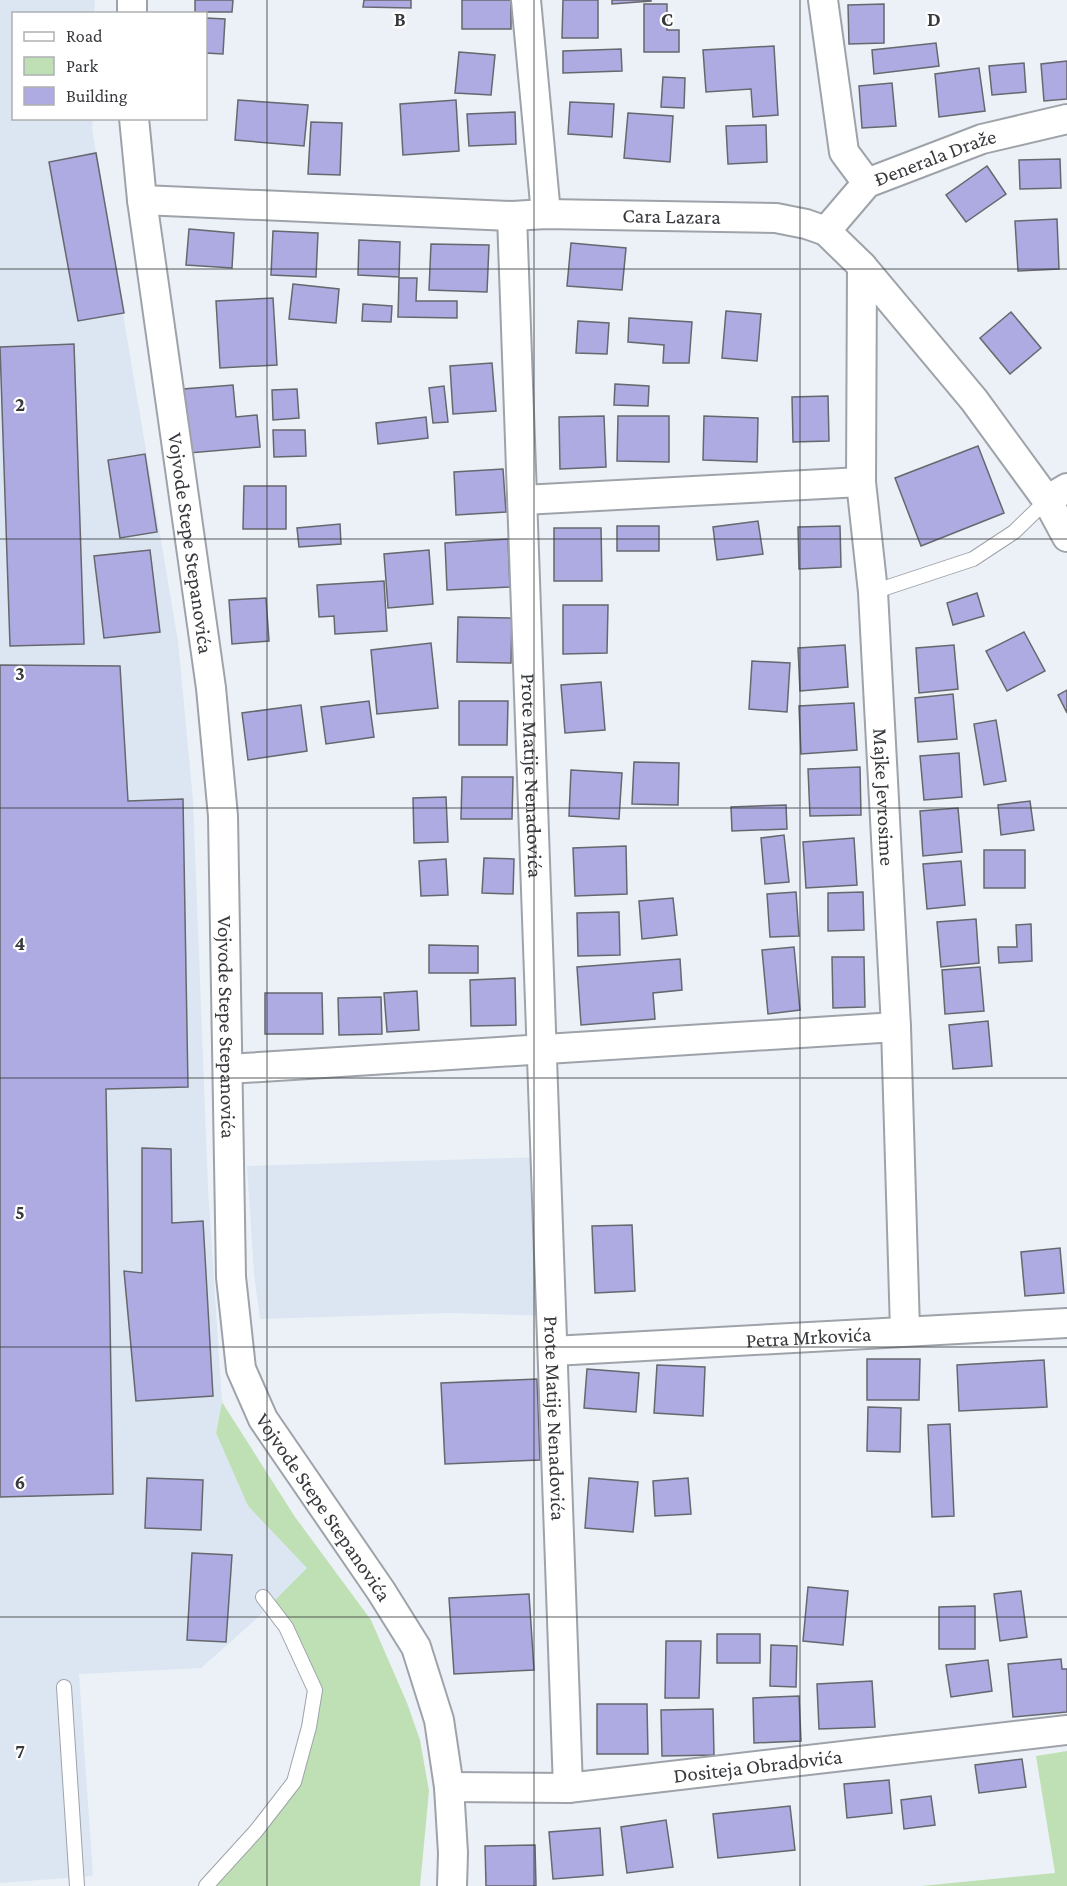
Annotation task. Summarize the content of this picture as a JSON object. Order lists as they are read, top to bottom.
{
  "streets": {
    "street": [
      "Đenerala Draže",
      "Cara Lazara",
      "Vojvode Stepe Stepanovića",
      "Prote Matije Nenadovića",
      "Majke Jevrosime",
      "Petra Mrkovića",
      "Dositeja Obradovića"
    ]
  },
  "crossings": [
    ["Đenerala Draže", "Cara Lazara"],
    ["Cara Lazara", "Vojvode Stepe Stepanovića"],
    ["Cara Lazara", "Prote Matije Nenadovića"],
    ["Cara Lazara", "Majke Jevrosime"],
    ["Vojvode Stepe Stepanovića", "Dositeja Obradovića"],
    ["Prote Matije Nenadovića", "Petra Mrkovića"],
    ["Prote Matije Nenadovića", "Dositeja Obradovića"],
    ["Majke Jevrosime", "Petra Mrkovića"]
  ],
  "legend": ["Road", "Park", "Building"],
  "grid": {
    "columns": ["B", "C", "D"],
    "rows": [
      "2",
      "3",
      "4",
      "5",
      "6",
      "7"
    ]
  }
}
